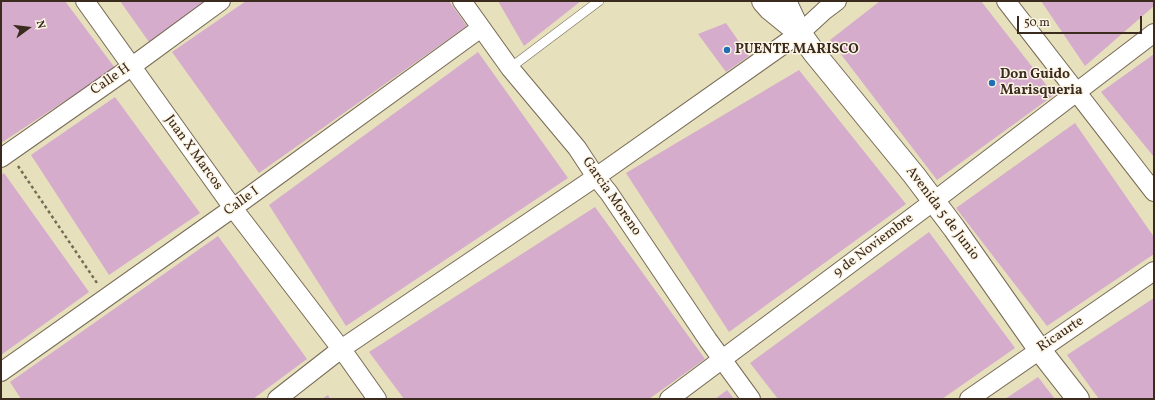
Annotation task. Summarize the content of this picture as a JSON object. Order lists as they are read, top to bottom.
{
  "streets": {
    "main road": ["Avenida 5 de Junio"],
    "street": [
      "Calle H",
      "Juan X Marcos",
      "Garcia Moreno",
      "Calle I",
      "9 de Noviembre",
      "Ricaurte"
    ]
  },
  "crossings": [
    ["Calle H", "Juan X Marcos"],
    ["Juan X Marcos", "Calle I"],
    ["Garcia Moreno", "Calle I"],
    ["Garcia Moreno", "9 de Noviembre"],
    ["Avenida 5 de Junio", "9 de Noviembre"],
    ["Avenida 5 de Junio", "Ricaurte"]
  ],
  "places": ["PUENTE MARISCO", "Don Guido Marisqueria"],
  "scale_bar": "50 m",
  "north": "right"
}
